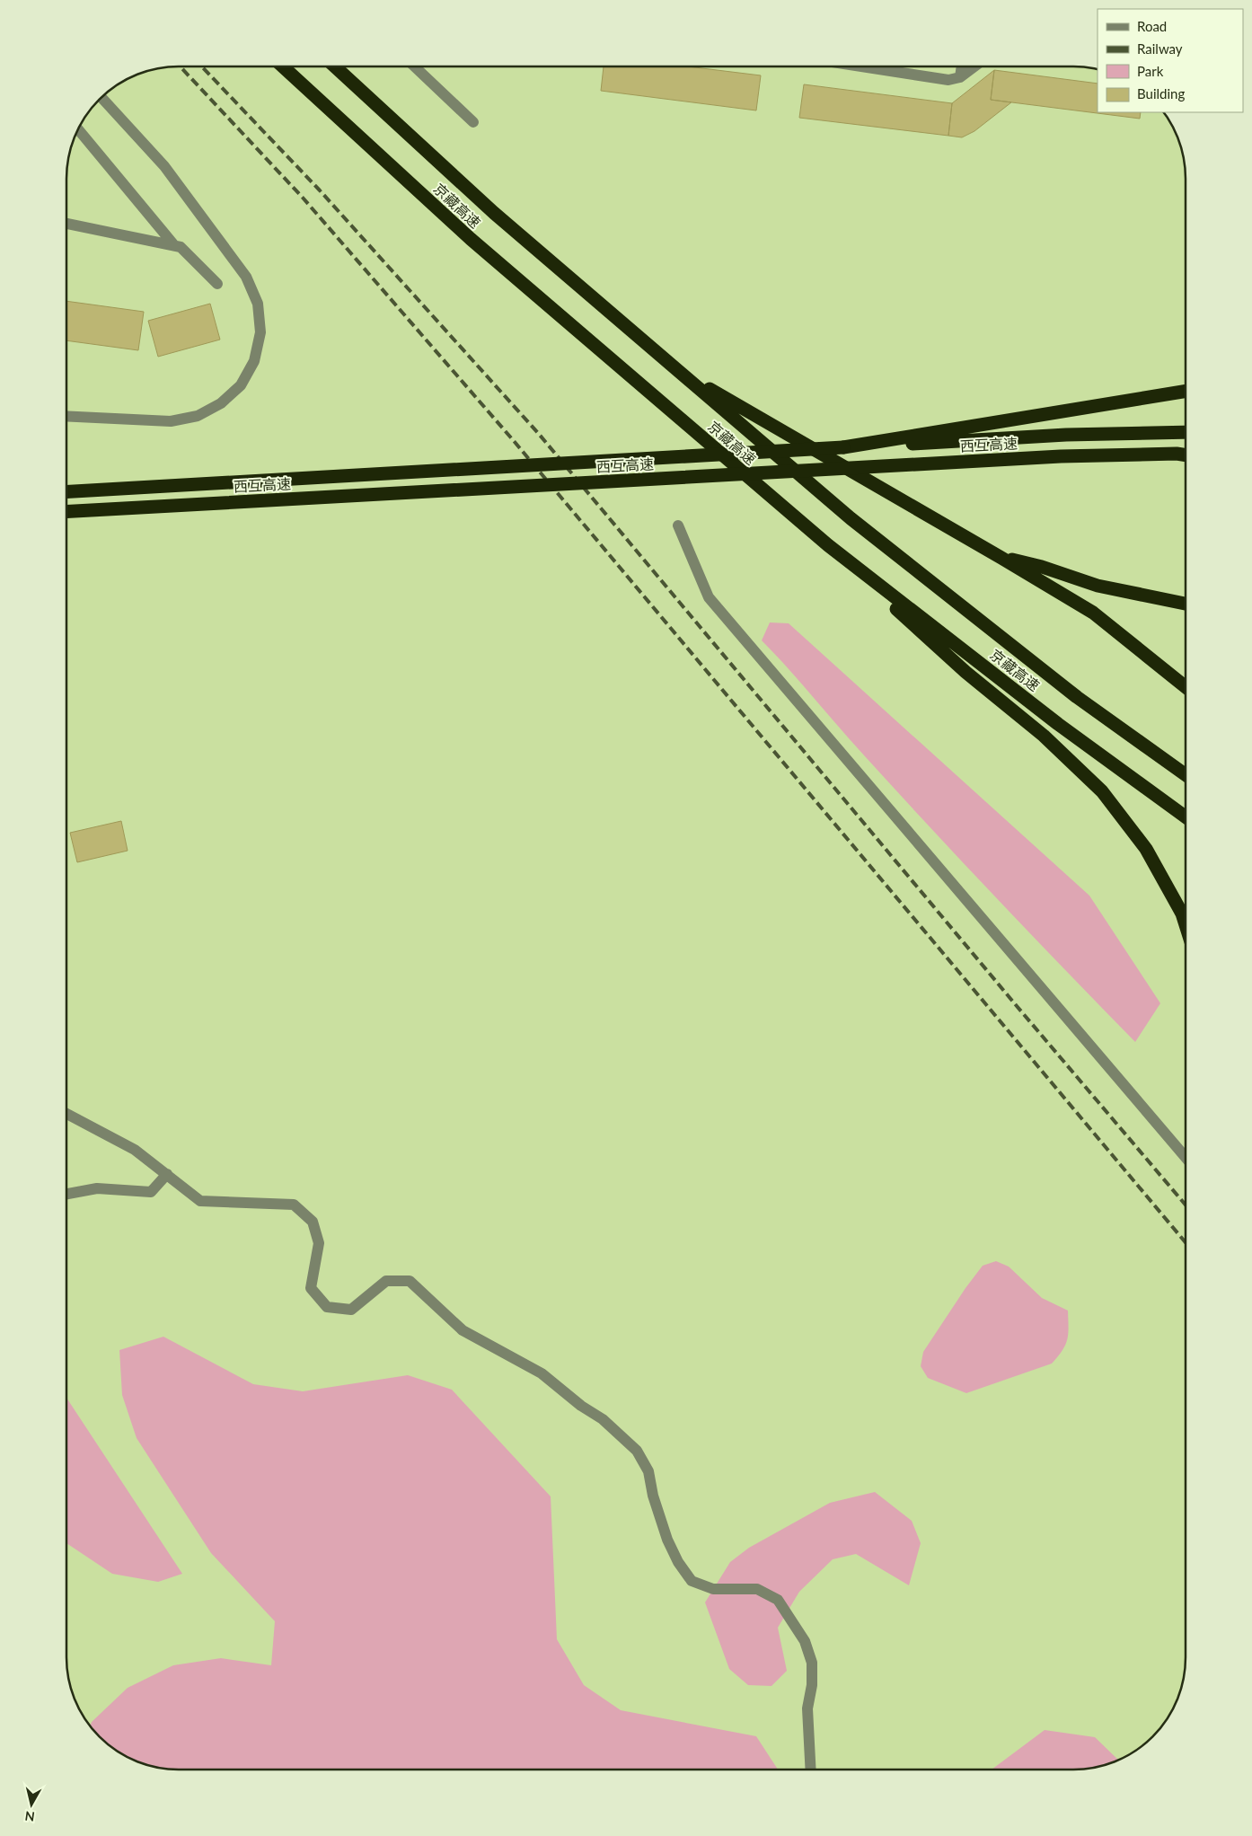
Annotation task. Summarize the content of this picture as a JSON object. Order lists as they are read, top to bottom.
{
  "streets": {
    "highway": ["京藏高速", "西互高速"]
  },
  "legend": [
    "Road",
    "Railway",
    "Park",
    "Building"
  ],
  "north": "bottom"
}
